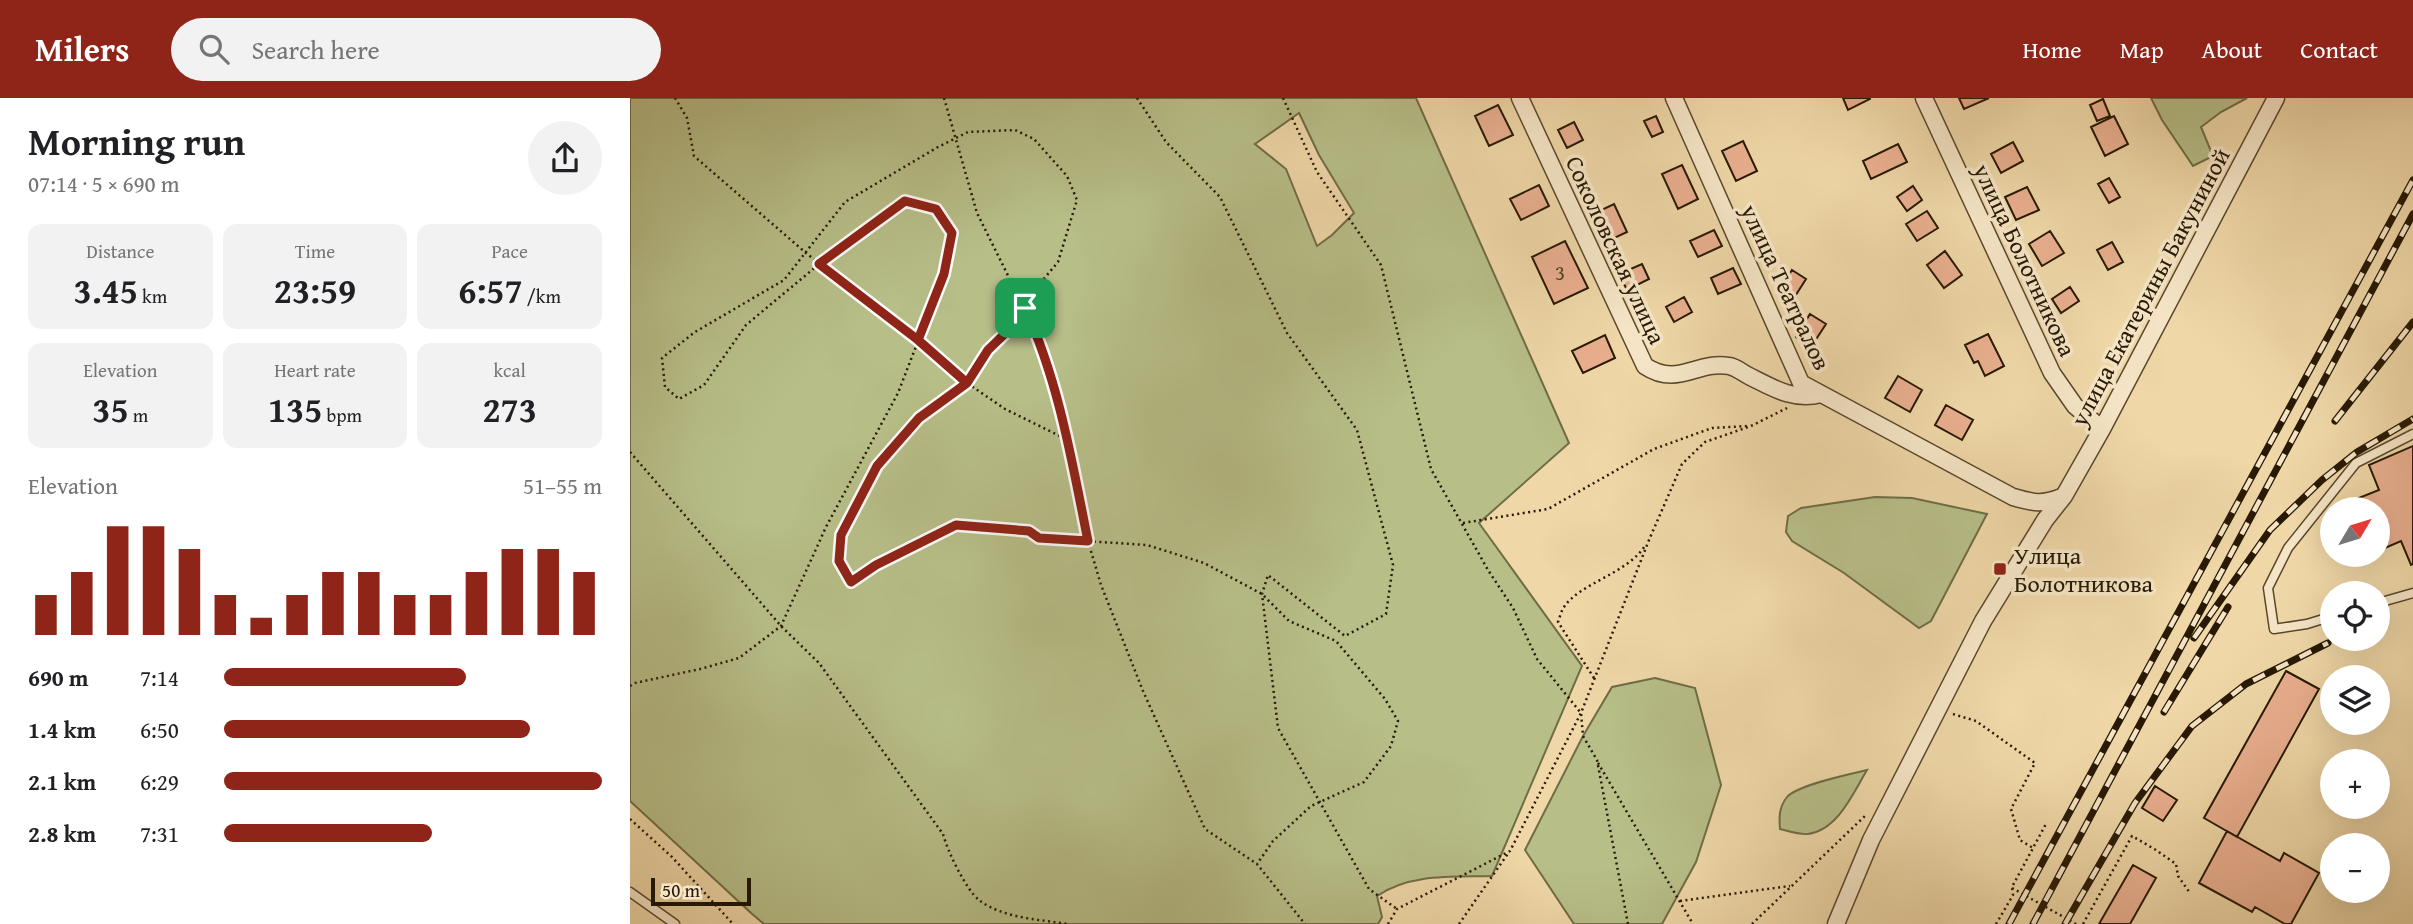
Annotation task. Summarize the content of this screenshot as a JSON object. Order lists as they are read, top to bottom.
{
  "streets": {
    "street": [
      "Соколовская улица",
      "улица Болотникова",
      "улица Театралов",
      "улица Екатерины Бакуниной"
    ]
  },
  "crossings": [
    ["Соколовская улица", "улица Театралов"],
    ["улица Болотникова", "улица Екатерины Бакуниной"],
    ["улица Театралов", "улица Екатерины Бакуниной"]
  ],
  "places": {
    "transit": ["Улица Болотникова"]
  },
  "house_numbers": ["3"],
  "scale_bar": "50 m",
  "north": "top right",
  "page": {
    "header": "Milers",
    "search": "Search here",
    "nav": [
      "Home",
      "Map",
      "About",
      "Contact"
    ],
    "heading": ["Morning run", "07:14 · 5 × 690 m"],
    "stats": [
      ["Distance", "3.45 km"],
      ["Time", "23:59"],
      ["Pace", "6:57 /km"],
      ["Elevation", "35 m"],
      ["Heart rate", "135 bpm"],
      ["kcal", "273"]
    ],
    "chart": ["Elevation", "51–55 m"],
    "map_buttons": ["+", "−"],
    "list": [
      {
        "name": "690 m",
        "note": "7:14"
      },
      {
        "name": "1.4 km",
        "note": "6:50"
      },
      {
        "name": "2.1 km",
        "note": "6:29"
      },
      {
        "name": "2.8 km",
        "note": "7:31"
      }
    ],
    "scale": "50 m"
  }
}
